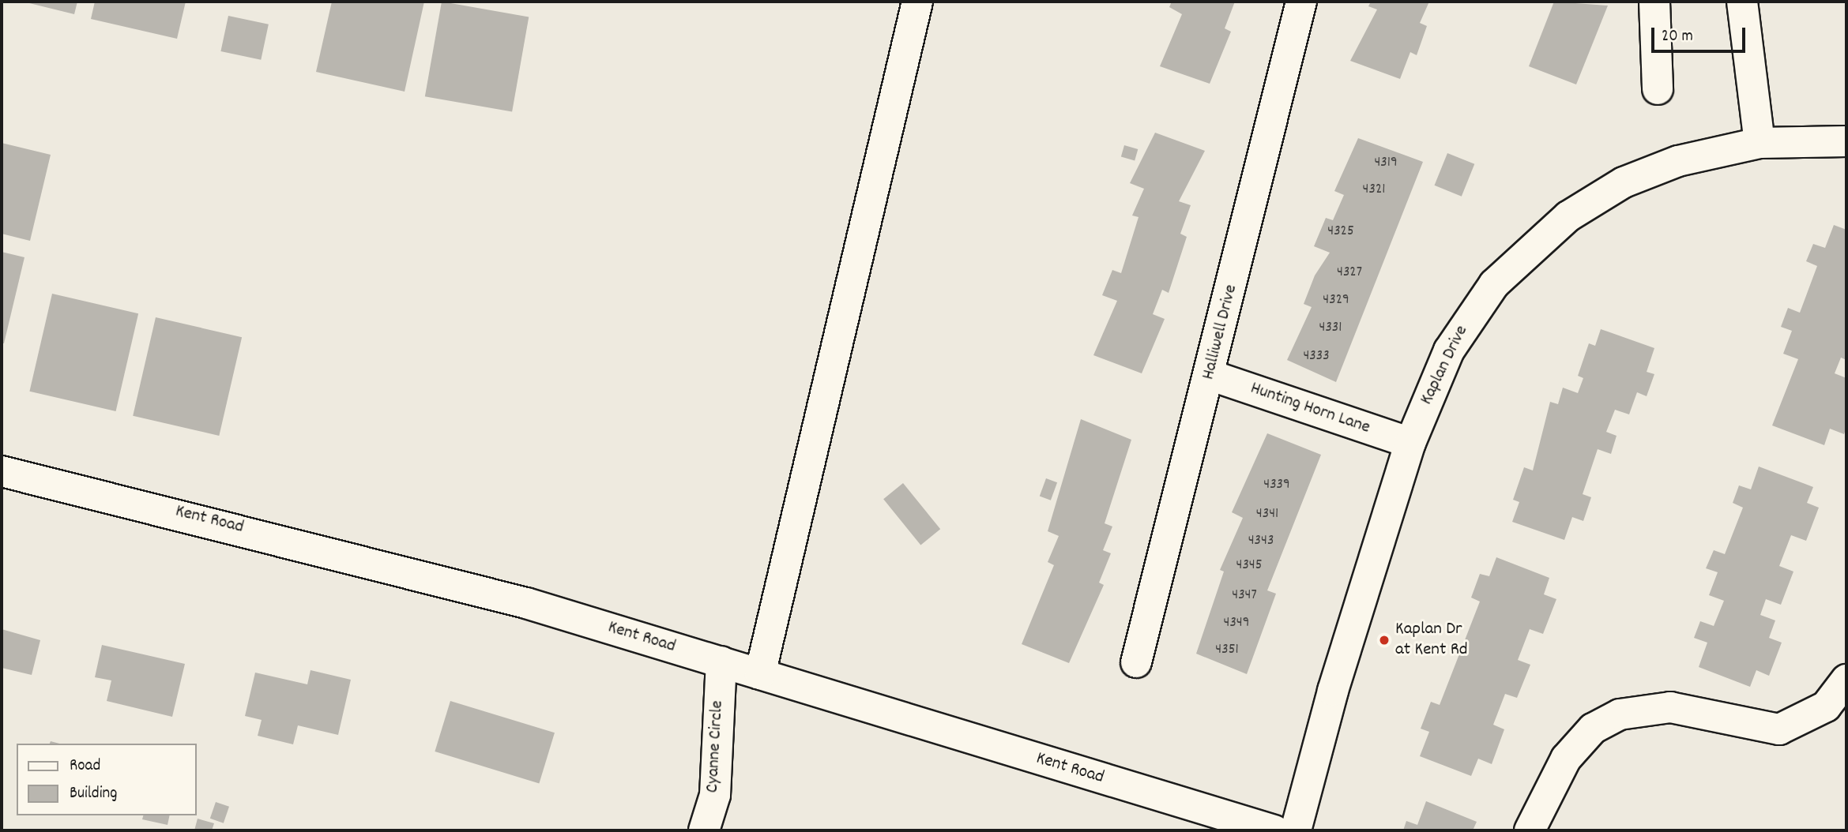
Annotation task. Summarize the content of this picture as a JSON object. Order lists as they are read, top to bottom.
{
  "streets": {
    "street": [
      "Halliwell Drive",
      "Kaplan Drive",
      "Hunting Horn Lane",
      "Kent Road",
      "Cyanne Circle"
    ]
  },
  "crossings": [
    ["Halliwell Drive", "Hunting Horn Lane"],
    ["Kaplan Drive", "Hunting Horn Lane"],
    ["Kent Road", "Cyanne Circle"]
  ],
  "places": ["Kaplan Dr at Kent Rd"],
  "house_numbers": [
    "4319",
    "4321",
    "4325",
    "4327",
    "4329",
    "4331",
    "4333",
    "4339",
    "4341",
    "4343",
    "4345",
    "4347",
    "4349",
    "4351"
  ],
  "legend": ["Road", "Building"],
  "scale_bar": "20 m"
}
